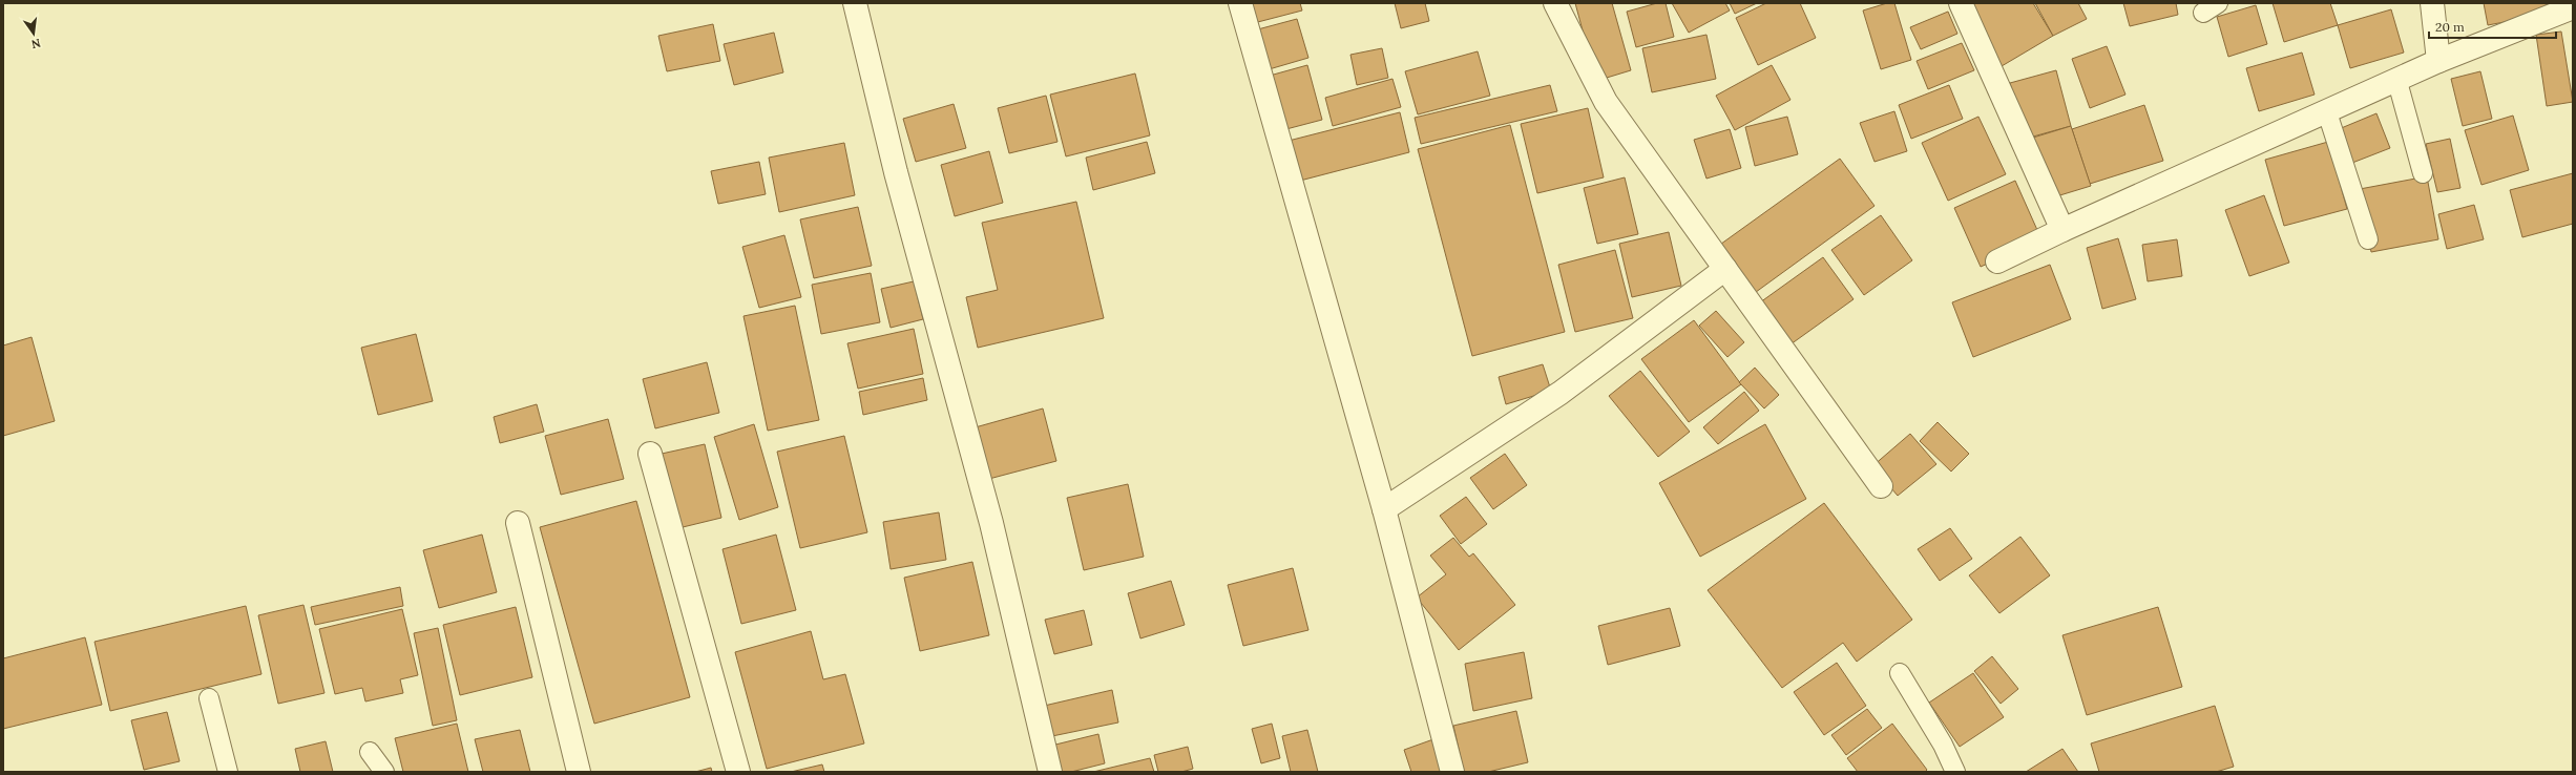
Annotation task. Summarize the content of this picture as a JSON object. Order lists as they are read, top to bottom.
{
  "scale_bar": "20 m",
  "north": "bottom"
}
